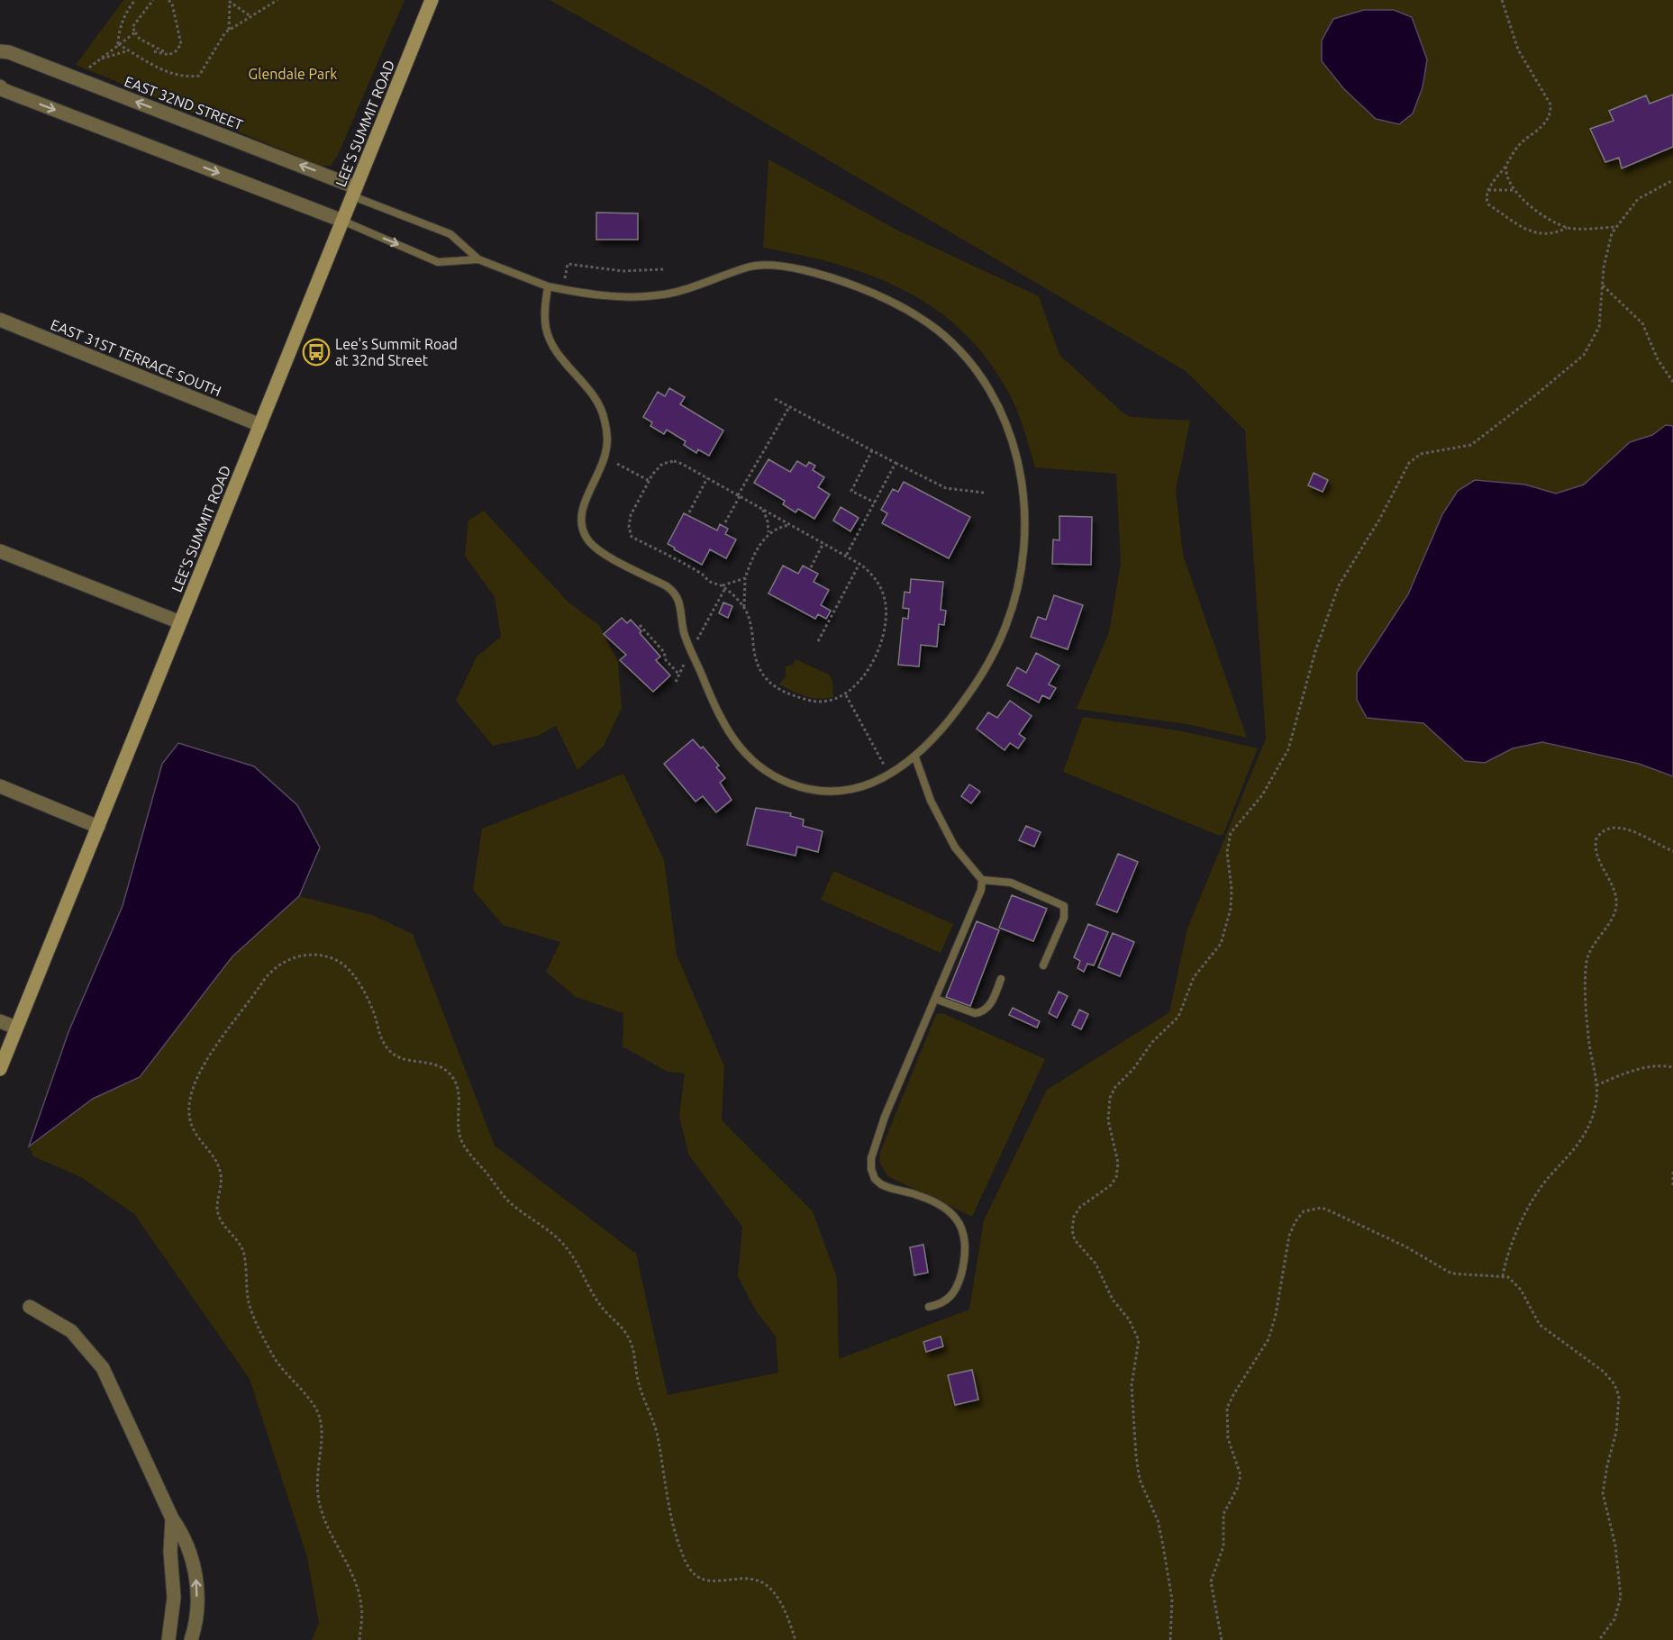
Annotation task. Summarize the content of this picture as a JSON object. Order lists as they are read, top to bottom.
{
  "streets": {
    "main road": ["LEE'S SUMMIT ROAD"],
    "street": ["EAST 32ND STREET", "EAST 31ST TERRACE SOUTH"]
  },
  "crossings": [
    ["EAST 32ND STREET", "LEE'S SUMMIT ROAD"],
    ["LEE'S SUMMIT ROAD", "EAST 31ST TERRACE SOUTH"]
  ],
  "parks": ["Glendale Park"],
  "places": {
    "bus stop": ["Lee's Summit Road at 32nd Street"]
  }
}
